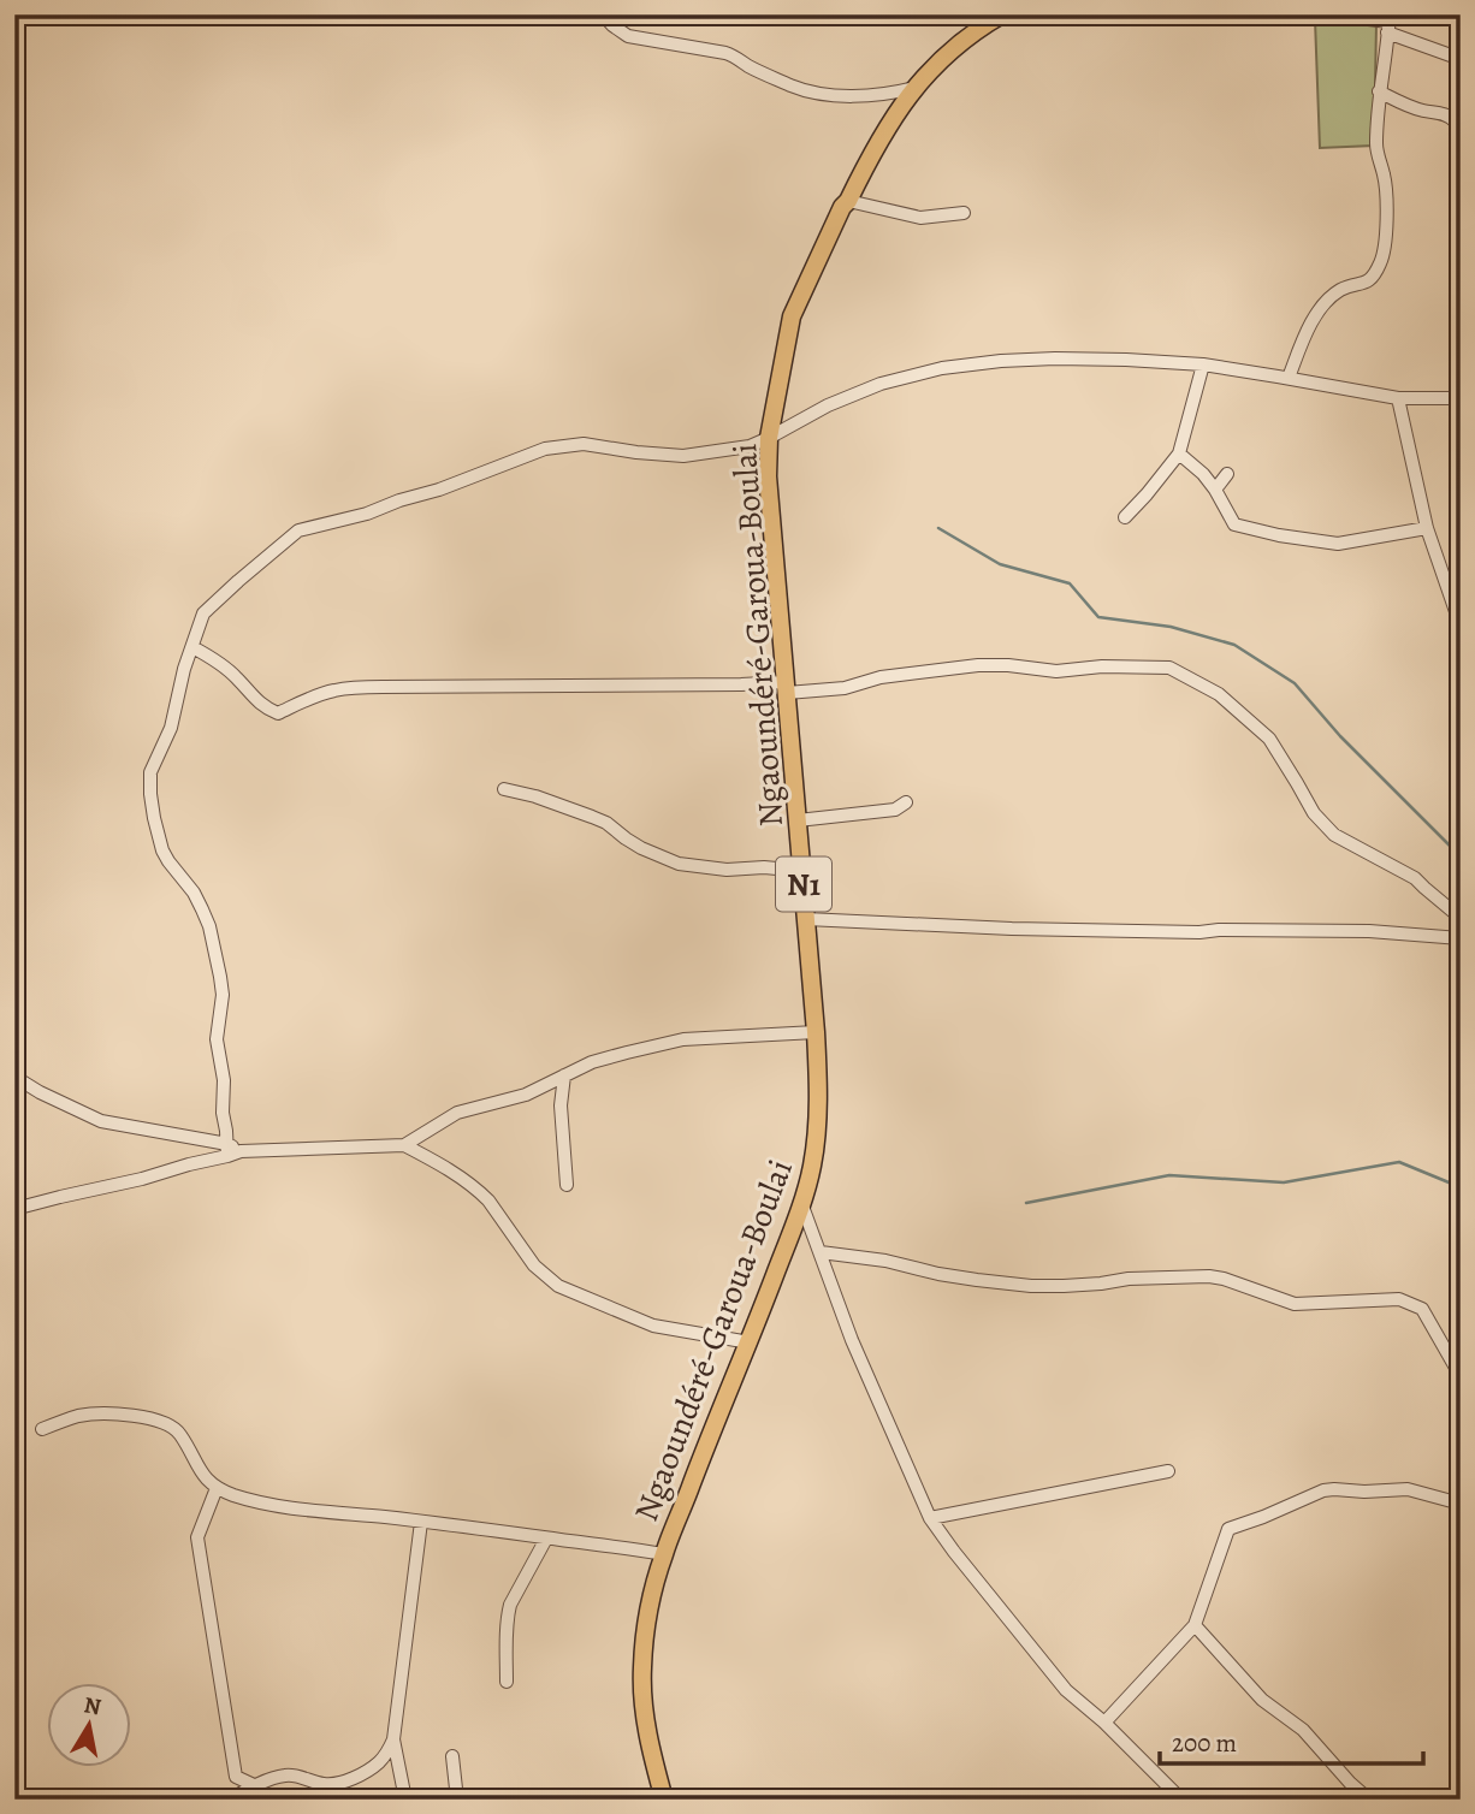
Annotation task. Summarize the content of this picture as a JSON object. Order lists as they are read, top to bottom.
{
  "streets": {
    "highway": ["Ngaoundéré-Garoua-Boulai", "N1"]
  },
  "scale_bar": "200 m",
  "north": "top"
}
